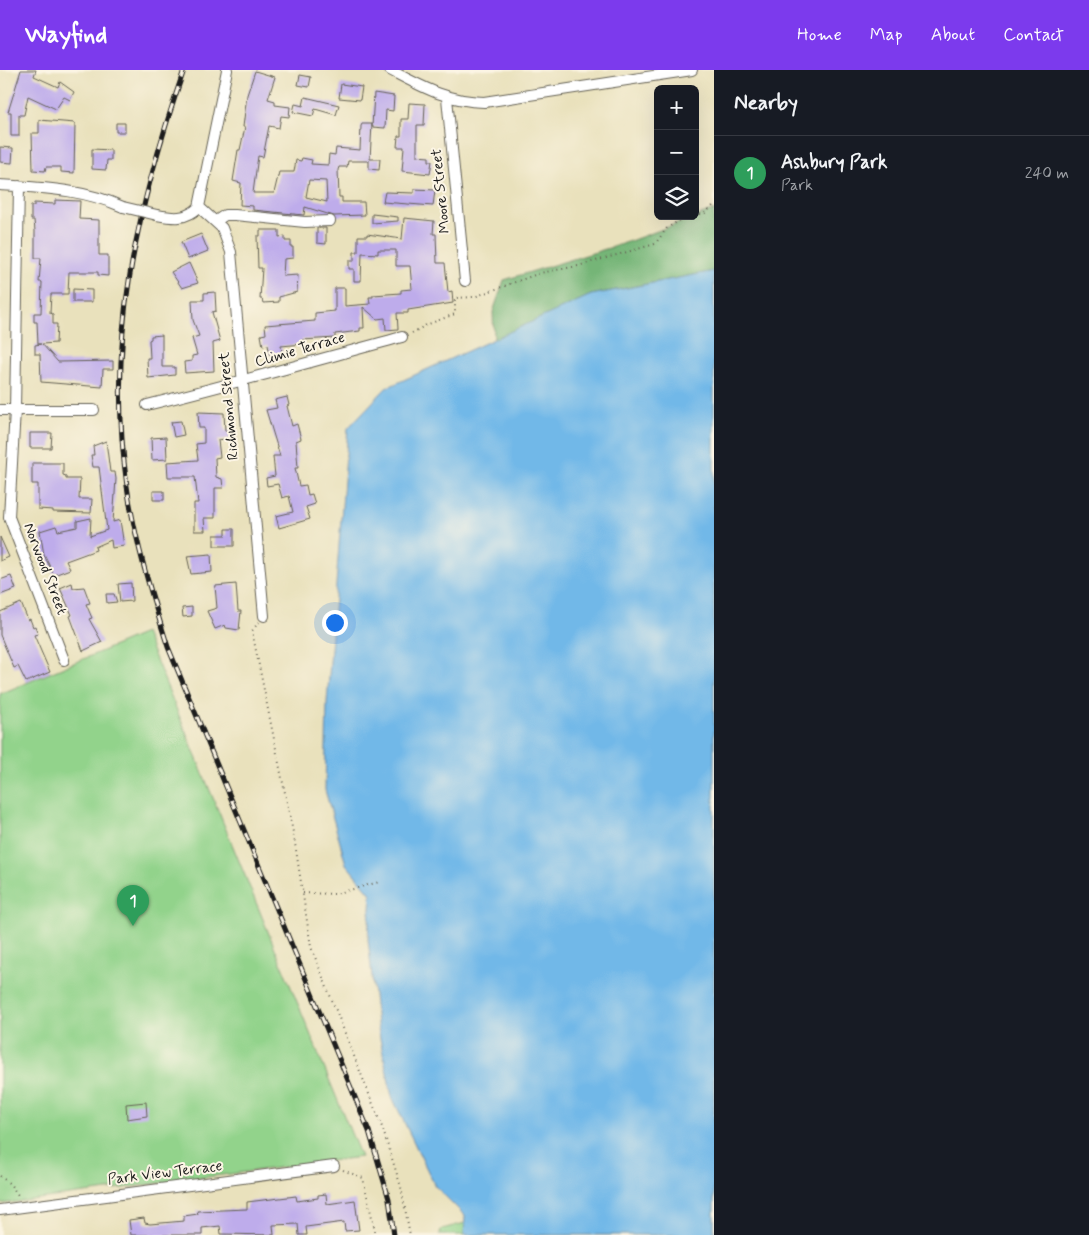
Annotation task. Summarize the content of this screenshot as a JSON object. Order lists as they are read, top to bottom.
{
  "streets": {
    "street": [
      "Moore Street",
      "Climie Terrace",
      "Richmond Street",
      "Norwood Street",
      "Park View Terrace"
    ]
  },
  "crossings": [
    ["Climie Terrace", "Richmond Street"]
  ],
  "page": {
    "header": "Wayfind",
    "nav": [
      "Home",
      "Map",
      "About",
      "Contact"
    ],
    "heading": "Nearby",
    "map_buttons": ["+", "−"],
    "list": [
      {
        "mark": "1",
        "name": "Ashbury Park",
        "note": "Park",
        "value": "240 m"
      }
    ],
    "pins": "1"
  }
}
